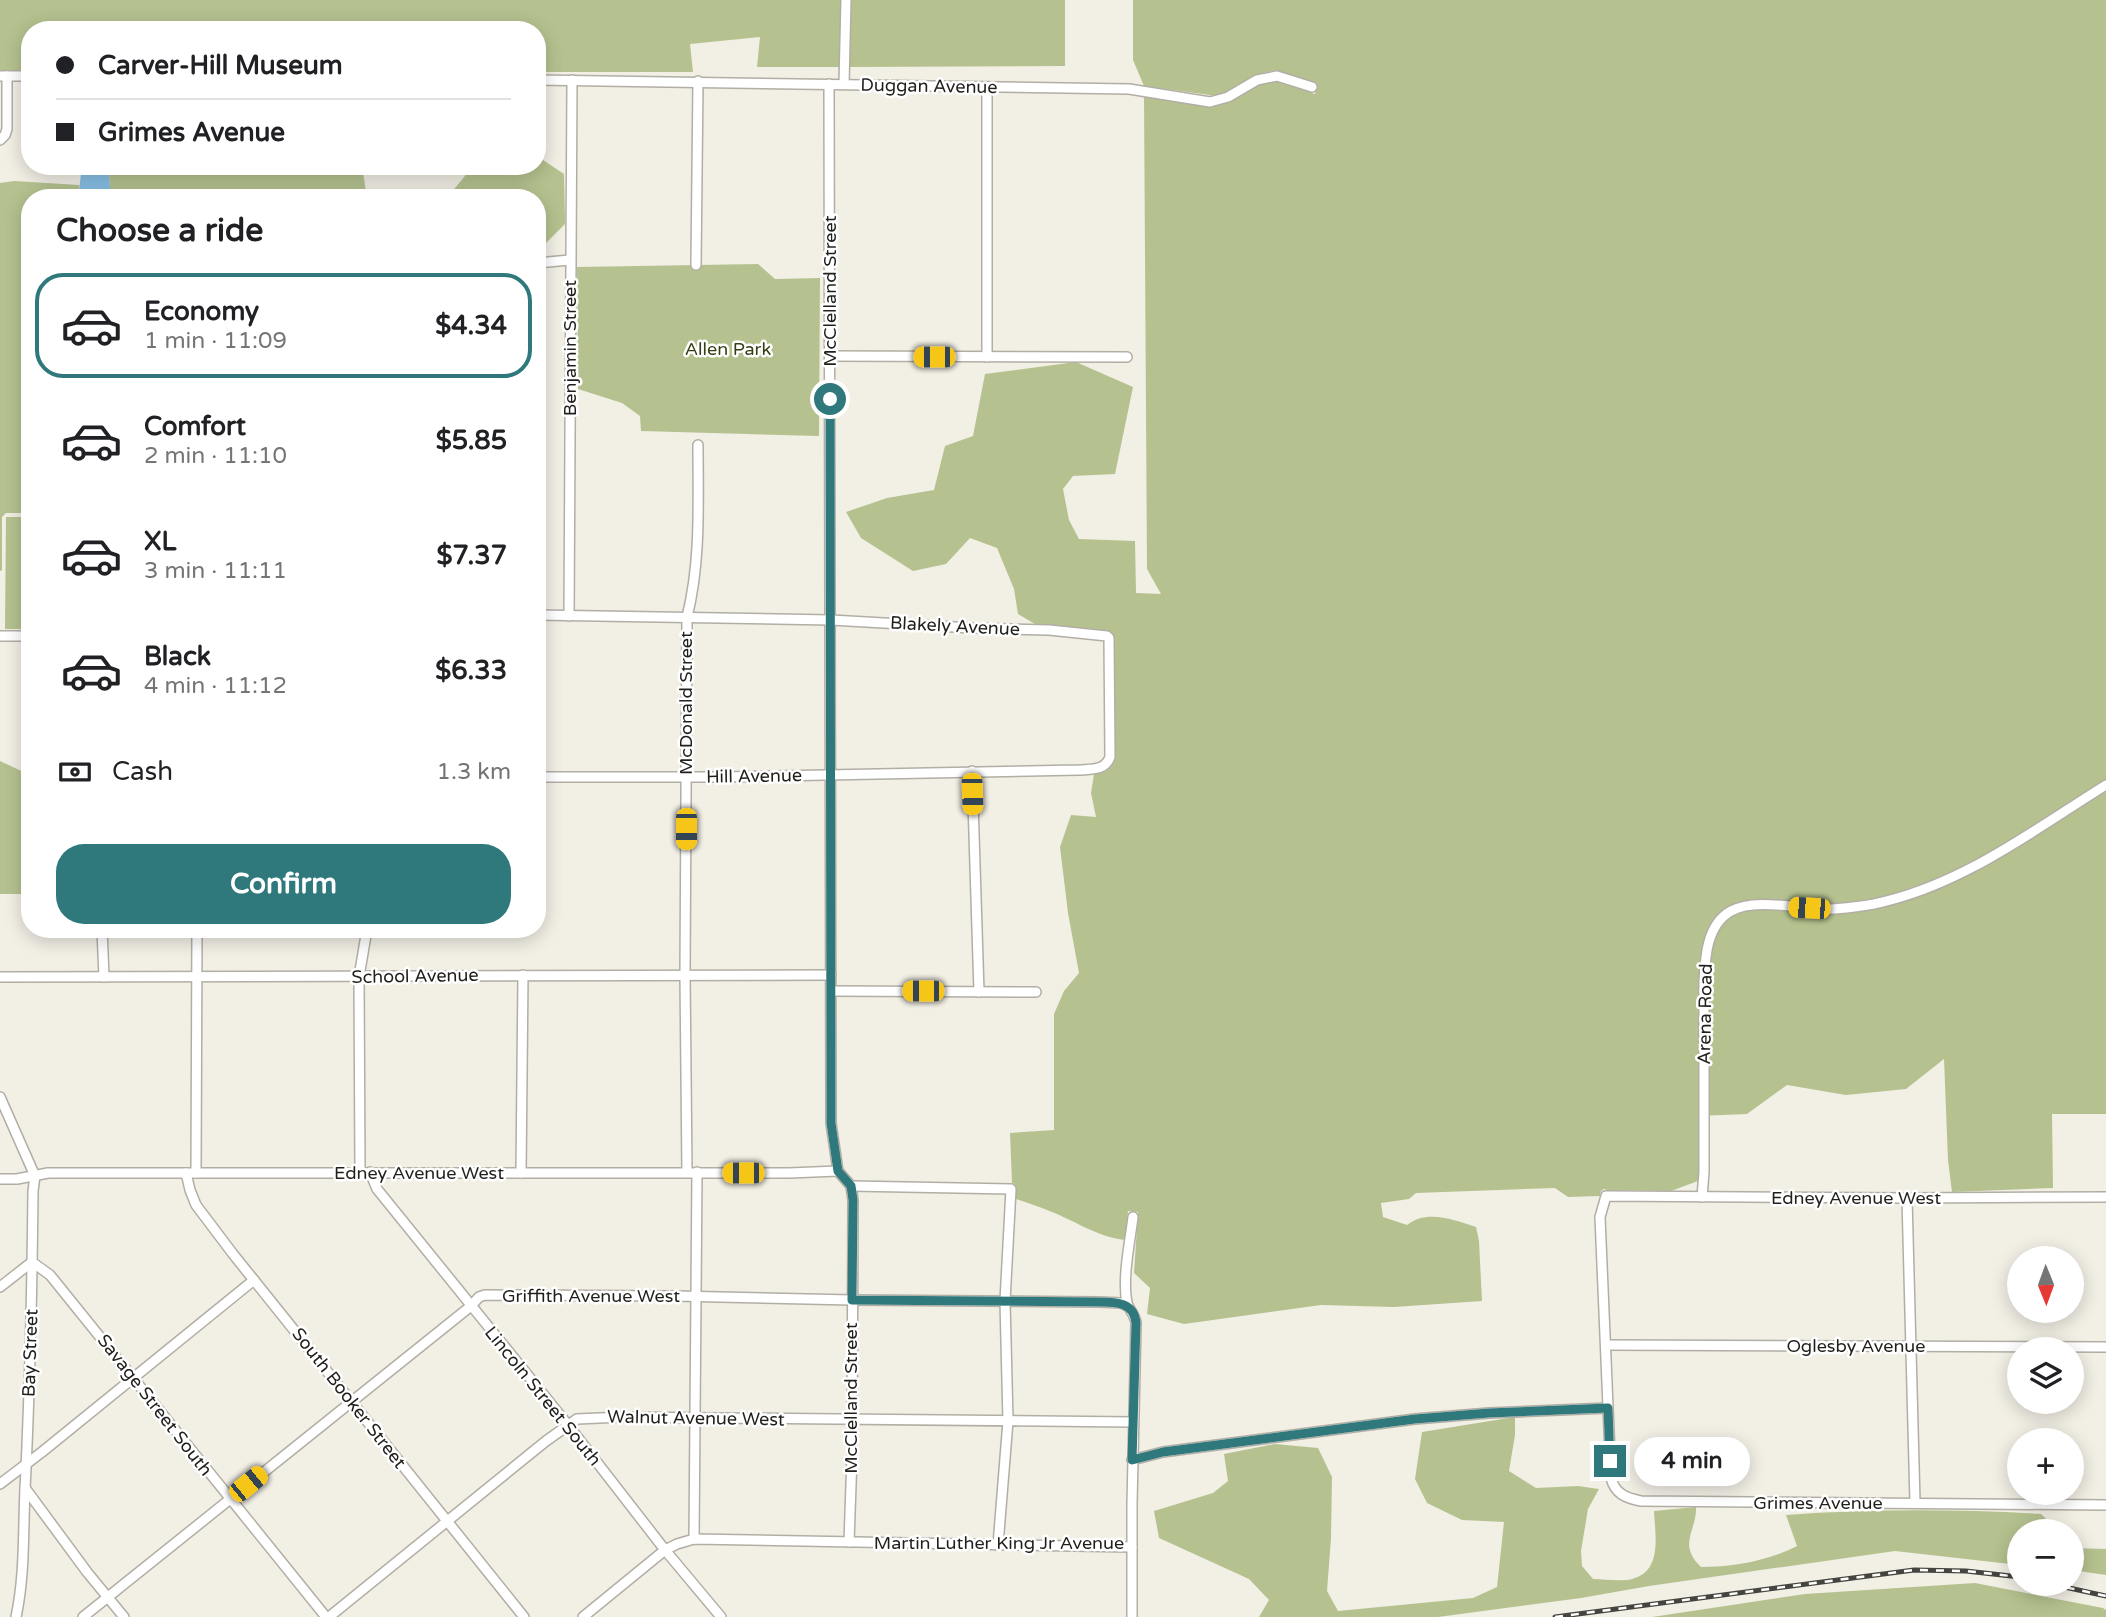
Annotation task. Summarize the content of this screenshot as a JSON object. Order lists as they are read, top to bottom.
{
  "streets": {
    "street": [
      "Duggan Avenue",
      "McClelland Street",
      "Benjamin Street",
      "Blakely Avenue",
      "McDonald Street",
      "Hill Avenue",
      "School Avenue",
      "Arena Road",
      "Edney Avenue West",
      "Griffith Avenue West",
      "Oglesby Avenue",
      "Bay Street",
      "Lincoln Street South",
      "South Booker Street",
      "Savage Street South",
      "Walnut Avenue West",
      "Grimes Avenue",
      "Martin Luther King Jr Avenue"
    ]
  },
  "crossings": [
    ["Duggan Avenue", "McClelland Street"],
    ["Duggan Avenue", "Benjamin Street"],
    ["McClelland Street", "Blakely Avenue"],
    ["McClelland Street", "Hill Avenue"],
    ["McClelland Street", "School Avenue"],
    ["McClelland Street", "Edney Avenue West"],
    ["McClelland Street", "Griffith Avenue West"],
    ["McClelland Street", "Walnut Avenue West"],
    ["McClelland Street", "Martin Luther King Jr Avenue"],
    ["Benjamin Street", "Blakely Avenue"],
    ["Blakely Avenue", "McDonald Street"],
    ["Blakely Avenue", "Hill Avenue"],
    ["McDonald Street", "Hill Avenue"],
    ["McDonald Street", "School Avenue"],
    ["McDonald Street", "Edney Avenue West"],
    ["School Avenue", "South Booker Street"],
    ["Arena Road", "Edney Avenue West"],
    ["Edney Avenue West", "Bay Street"],
    ["Edney Avenue West", "Lincoln Street South"],
    ["Edney Avenue West", "South Booker Street"],
    ["Edney Avenue West", "Grimes Avenue"],
    ["Griffith Avenue West", "Lincoln Street South"],
    ["Griffith Avenue West", "South Booker Street"],
    ["Griffith Avenue West", "Savage Street South"],
    ["Griffith Avenue West", "Martin Luther King Jr Avenue"],
    ["Oglesby Avenue", "Grimes Avenue"],
    ["Bay Street", "Savage Street South"],
    ["Lincoln Street South", "Walnut Avenue West"],
    ["Lincoln Street South", "Martin Luther King Jr Avenue"],
    ["South Booker Street", "Walnut Avenue West"],
    ["Savage Street South", "Walnut Avenue West"],
    ["Walnut Avenue West", "Martin Luther King Jr Avenue"]
  ],
  "parks": ["Allen Park"],
  "north": "bottom",
  "page": {
    "banner": ["Carver-Hill Museum", "Grimes Avenue"],
    "heading": "Choose a ride",
    "list": [
      {
        "name": "Economy",
        "note": "1 min · 11:09",
        "value": "$4.34"
      },
      {
        "name": "Comfort",
        "note": "2 min · 11:10",
        "value": "$5.85"
      },
      {
        "name": "XL",
        "note": "3 min · 11:11",
        "value": "$7.37"
      },
      {
        "name": "Black",
        "note": "4 min · 11:12",
        "value": "$6.33"
      }
    ],
    "pay": ["Cash", "1.3 km"],
    "buttons": "Confirm",
    "map_buttons": ["+", "−"],
    "bubble": "4 min"
  }
}
